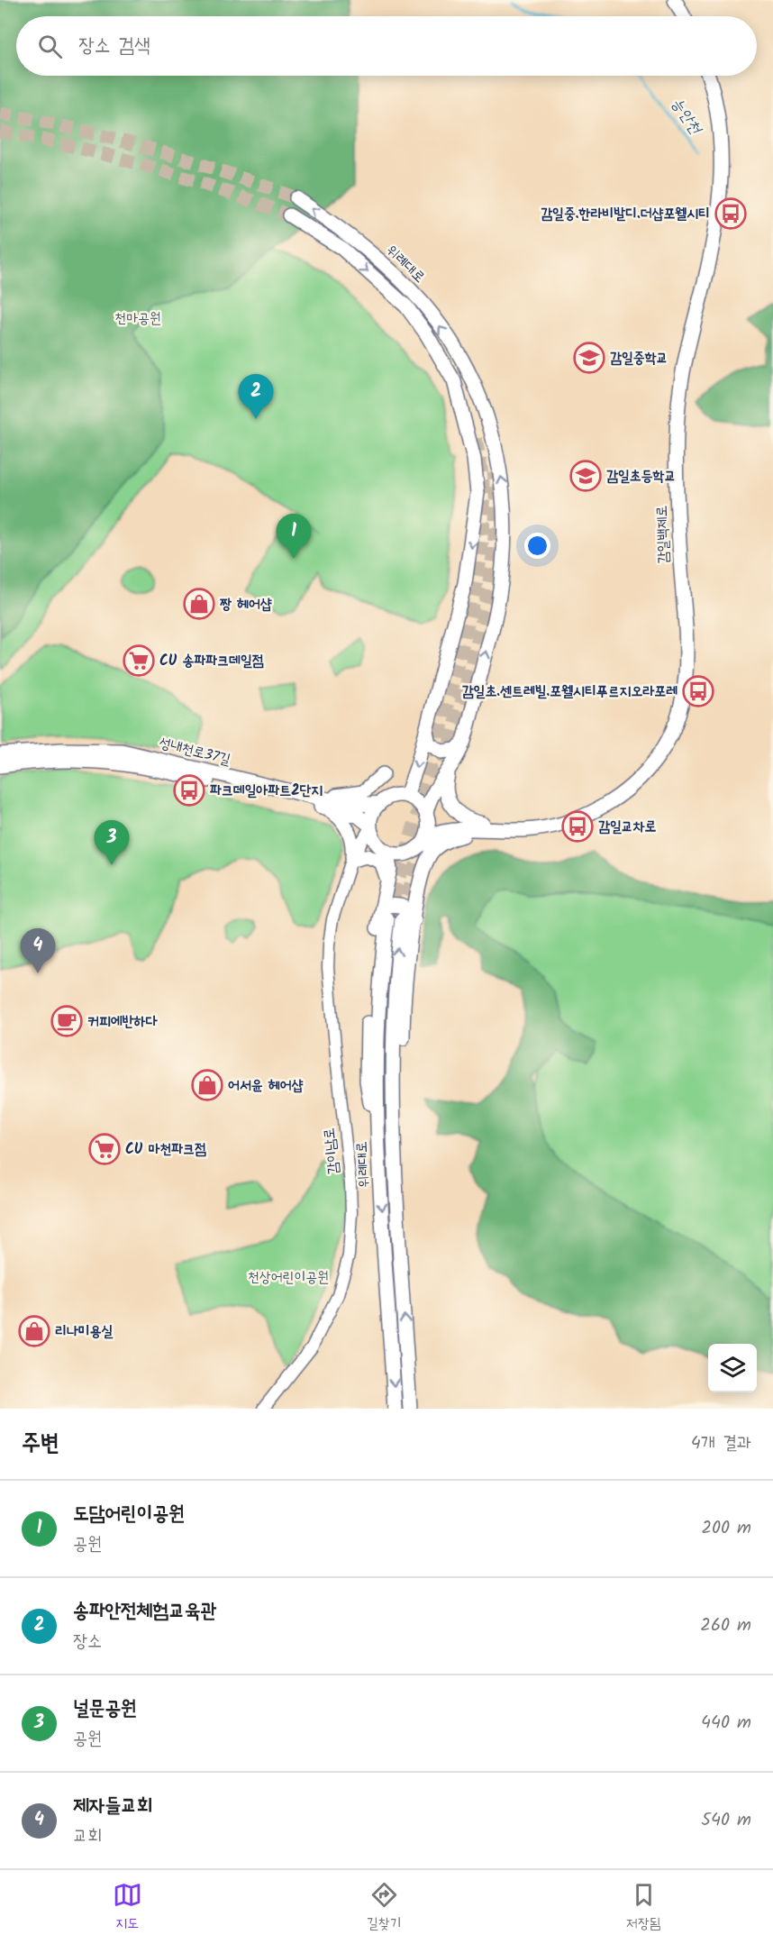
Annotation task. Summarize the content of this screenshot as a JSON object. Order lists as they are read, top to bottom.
{
  "streets": {
    "main road": ["위례대로", "감일백제로", "성내천로37길"],
    "street": ["감이남로"]
  },
  "crossings": [
    ["위례대로", "성내천로37길"],
    ["위례대로", "감이남로"],
    ["성내천로37길", "감이남로"]
  ],
  "water": ["능안천"],
  "parks": ["천마공원", "천상어린이공원"],
  "places": {
    "bus stop": [
      "감일중.한라비발디.더샵포웰시티",
      "감일초.센트레빌.포웰시티푸르지오라포레",
      "파크데일아파트2단지",
      "감일교차로"
    ],
    "school or university": ["감일중학교", "감일초등학교"],
    "shop": ["짱 헤어샵", "어서윤 헤어샵", "리나미용실"],
    "supermarket": ["CU 송파파크데일점", "CU 마천파크점"],
    "cafe": ["커피에반하다"]
  },
  "page": {
    "search": "장소 검색",
    "pins": [
      "2",
      "1",
      "3",
      "4"
    ],
    "heading": ["주변", "4개 결과"],
    "list": [
      {
        "mark": "1",
        "name": "도담어린이공원",
        "note": "공원",
        "value": "200 m"
      },
      {
        "mark": "2",
        "name": "송파안전체험교육관",
        "note": "장소",
        "value": "260 m"
      },
      {
        "mark": "3",
        "name": "널문공원",
        "note": "공원",
        "value": "440 m"
      },
      {
        "mark": "4",
        "name": "제자들교회",
        "note": "교회",
        "value": "540 m"
      }
    ],
    "nav": ["지도", "길찾기", "저장됨"]
  }
}
